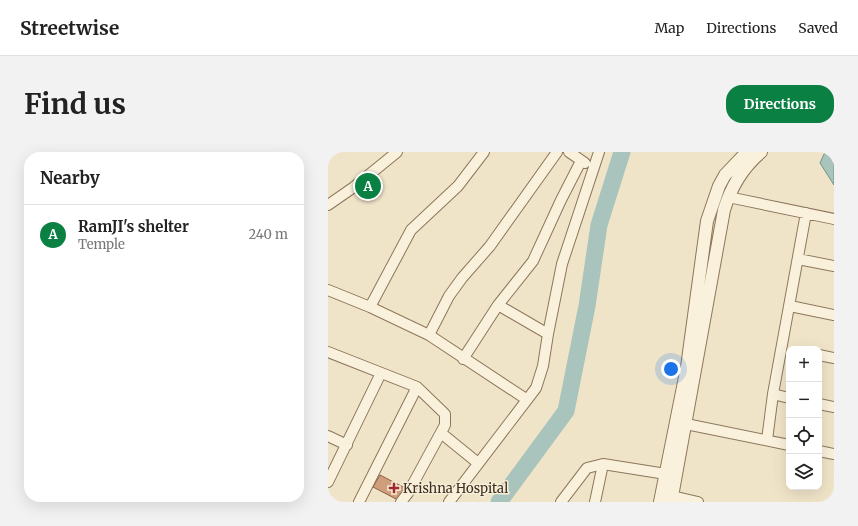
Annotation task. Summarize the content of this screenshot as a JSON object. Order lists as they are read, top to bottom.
{
  "places": {
    "health": ["Krishna Hospital"]
  },
  "page": {
    "header": "Streetwise",
    "nav": ["Map", "Directions", "Saved"],
    "buttons": "Directions",
    "title": "Find us",
    "heading": "Nearby",
    "pins": "A",
    "list": [
      {
        "mark": "A",
        "name": "RamJI's shelter",
        "note": "Temple",
        "value": "240 m"
      }
    ],
    "map_buttons": ["+", "−"]
  }
}
